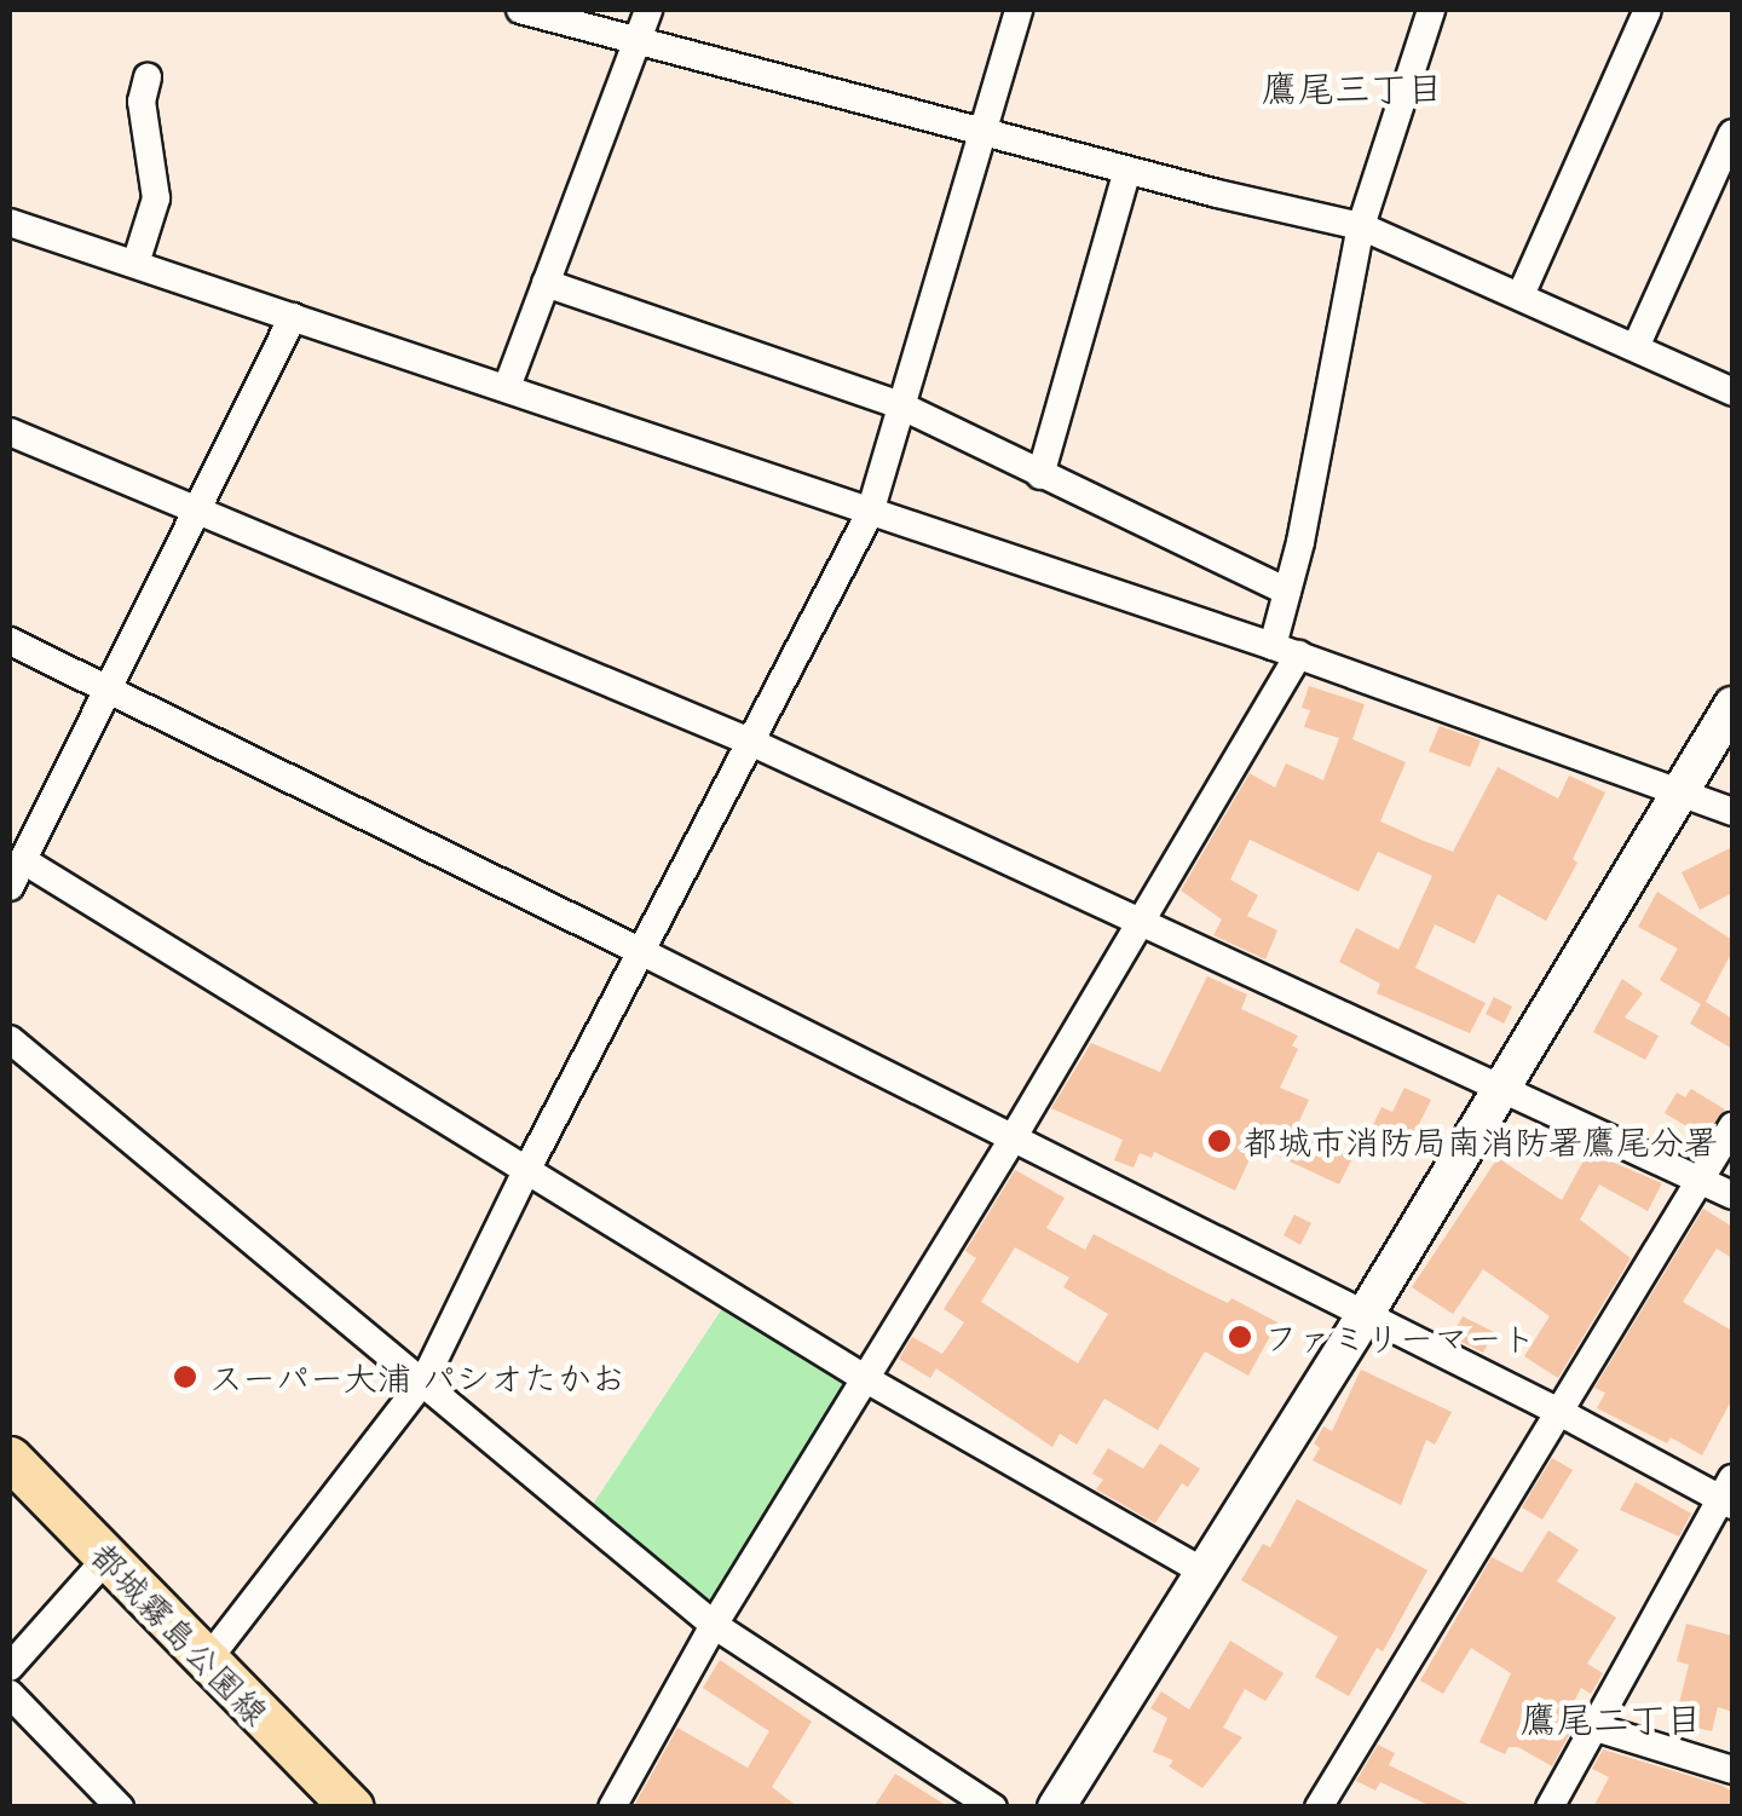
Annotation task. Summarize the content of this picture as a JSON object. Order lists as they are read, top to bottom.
{
  "streets": {
    "main road": ["都城霧島公園線"]
  },
  "districts": ["鷹尾三丁目", "鷹尾二丁目"],
  "places": ["都城市消防局南消防署鷹尾分署", "ファミリーマート", "スーパー大浦 パシオたかお"]
}
